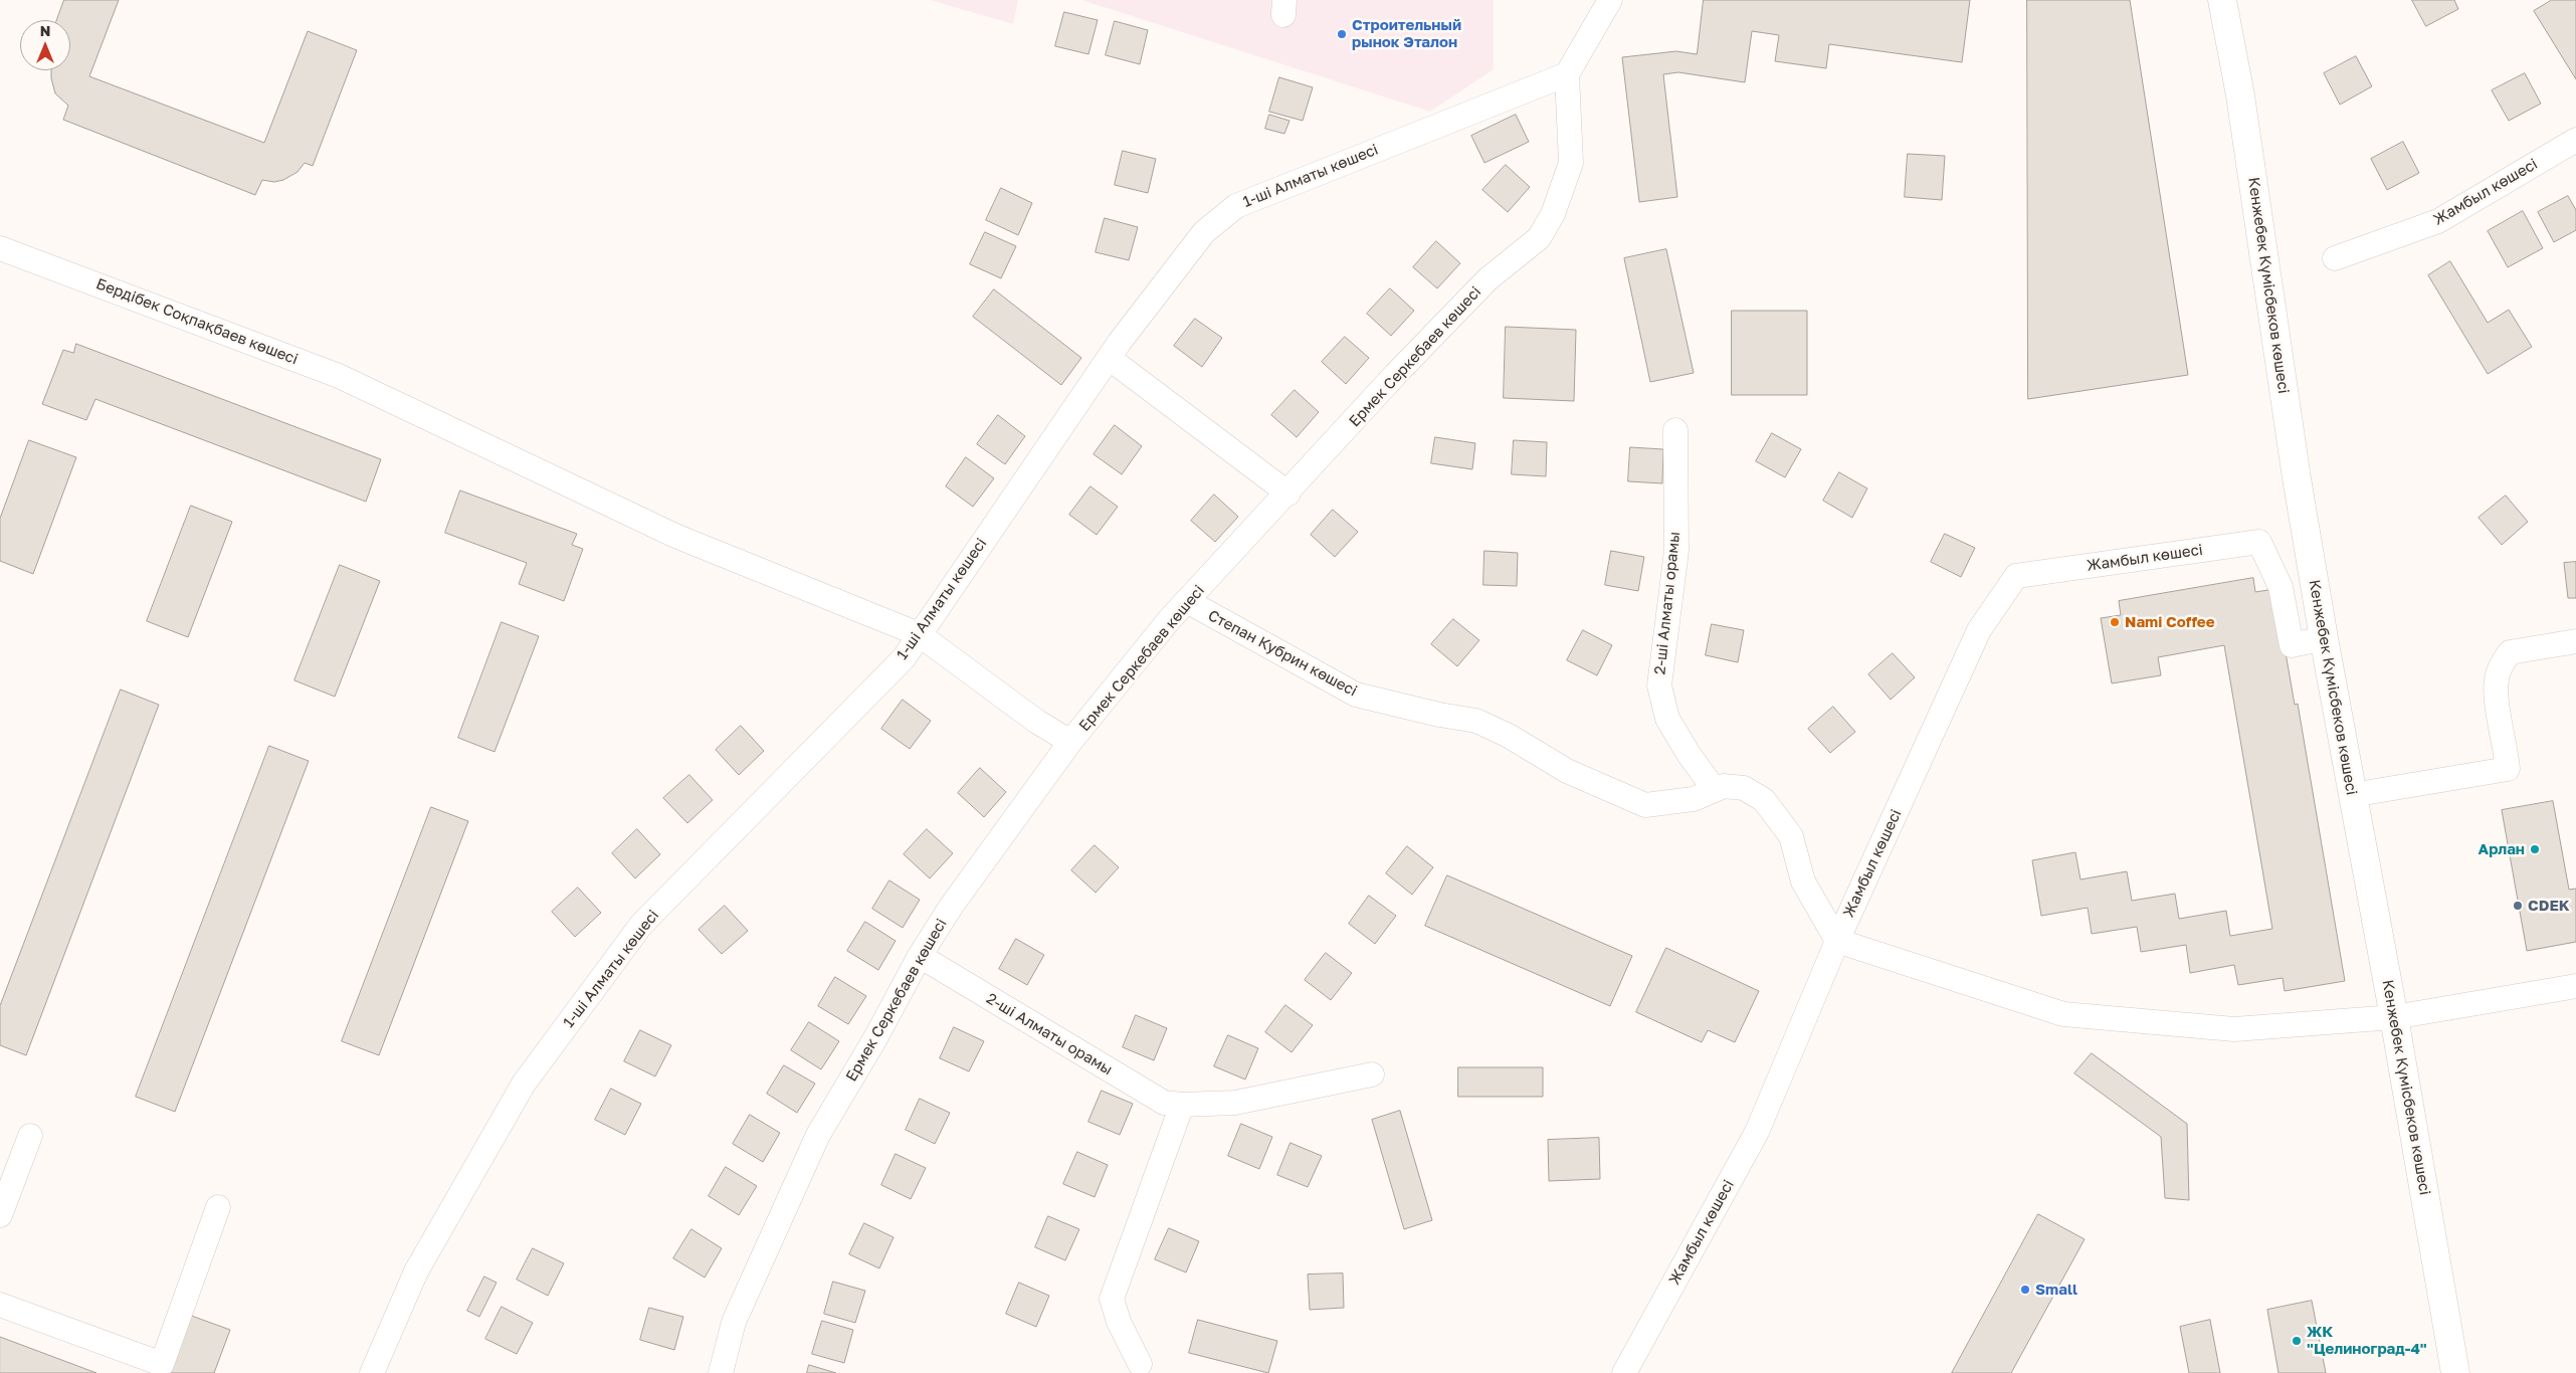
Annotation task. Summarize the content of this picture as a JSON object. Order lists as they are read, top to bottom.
{
  "streets": {
    "street": [
      "1-ші Алматы көшесі",
      "Жамбыл көшесі",
      "Кенжебек Күмісбеков көшесі",
      "Бердібек Соқпақбаев көшесі",
      "Ермек Серкебаев көшесі",
      "2-ші Алматы орамы",
      "Степан Кубрин көшесі"
    ]
  },
  "crossings": [
    ["1-ші Алматы көшесі", "Бердібек Соқпақбаев көшесі"],
    ["1-ші Алматы көшесі", "Ермек Серкебаев көшесі"],
    ["Жамбыл көшесі", "Кенжебек Күмісбеков көшесі"],
    ["Жамбыл көшесі", "Степан Кубрин көшесі"],
    ["Бердібек Соқпақбаев көшесі", "Ермек Серкебаев көшесі"],
    ["Ермек Серкебаев көшесі", "2-ші Алматы орамы"],
    ["Ермек Серкебаев көшесі", "Степан Кубрин көшесі"],
    ["2-ші Алматы орамы", "Степан Кубрин көшесі"]
  ],
  "places": [
    "Строительный рынок Эталон",
    "Nami Coffee",
    "Арлан",
    "CDEK",
    "Small",
    "ЖК \"Целиноград-4\""
  ],
  "north": "top"
}
